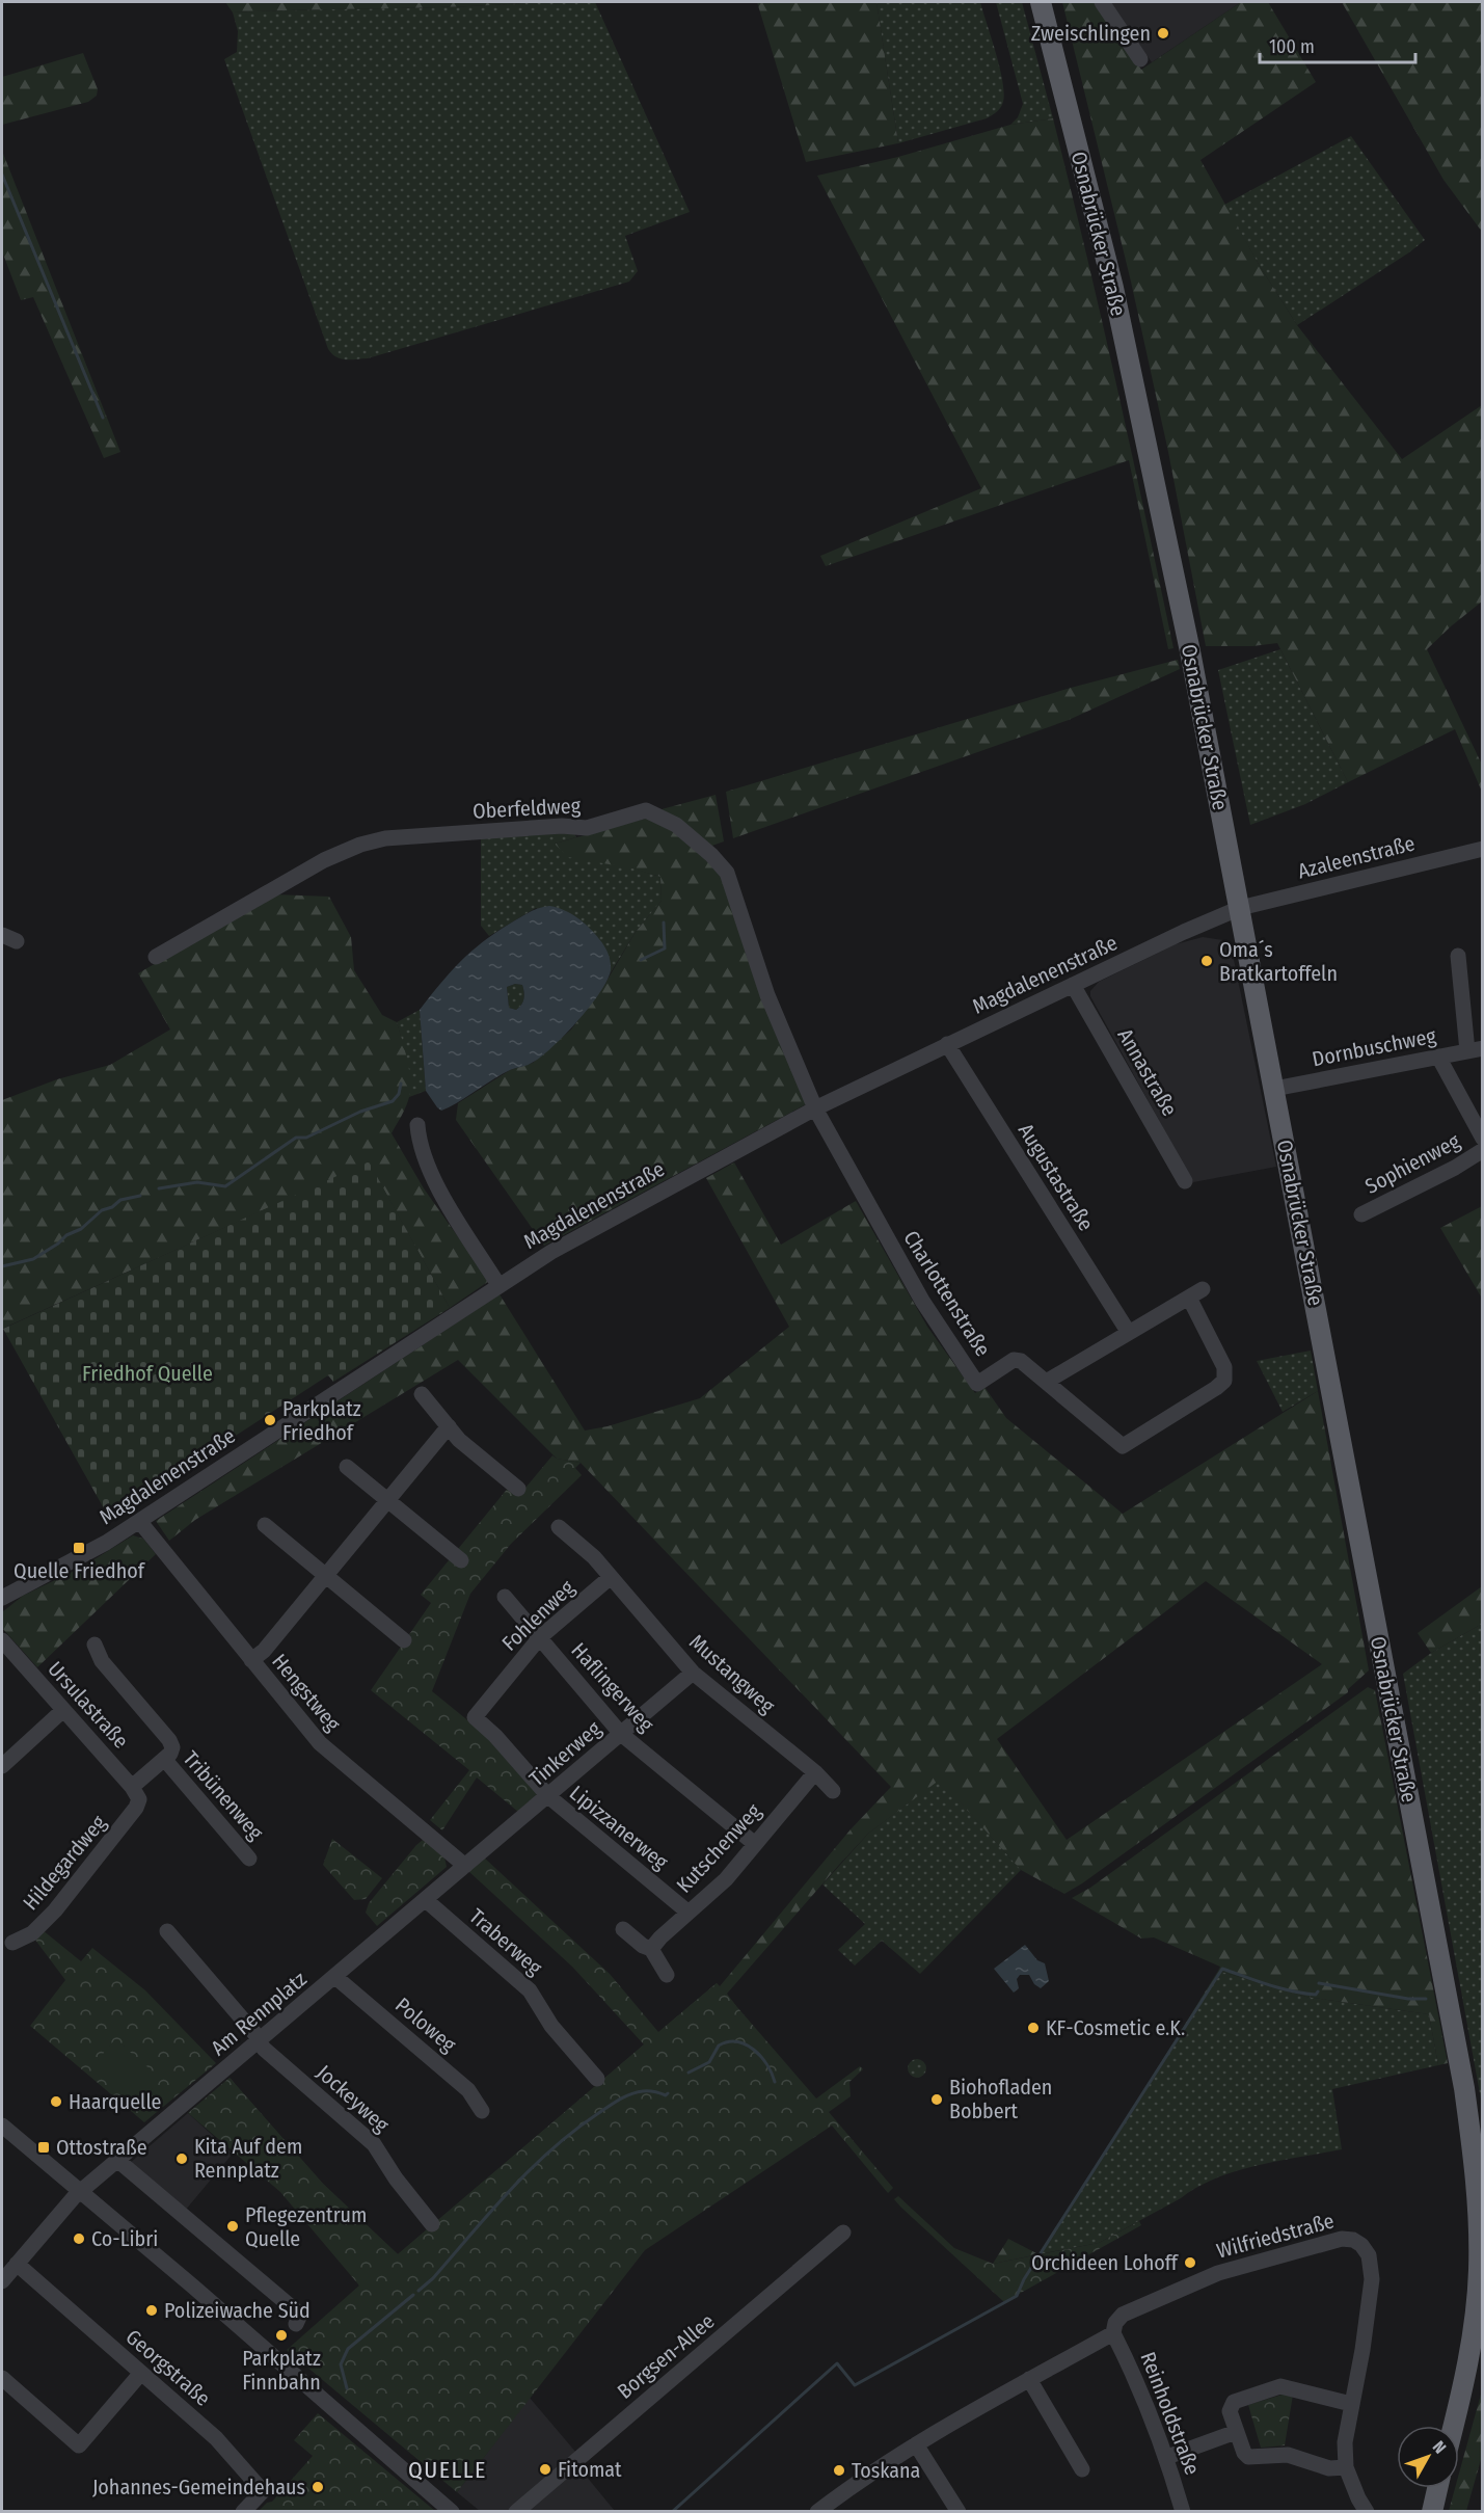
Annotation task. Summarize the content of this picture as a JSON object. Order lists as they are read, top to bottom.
{
  "streets": {
    "main road": ["Osnabrücker Straße"],
    "street": [
      "Oberfeldweg",
      "Azaleenstraße",
      "Magdalenenstraße",
      "Dornbuschweg",
      "Annastraße",
      "Sophienweg",
      "Augustastraße",
      "Charlottenstraße",
      "Fohlenweg",
      "Mustangweg",
      "Haflingerweg",
      "Hengstweg",
      "Ursulastraße",
      "Tinkerweg",
      "Tribünenweg",
      "Lipizzanerweg",
      "Kutschenweg",
      "Hildegardweg",
      "Traberweg",
      "Am Rennplatz",
      "Poloweg",
      "Jockeyweg",
      "Wilfriedstraße",
      "Borgsen-Allee",
      "Georgstraße",
      "Reinholdstraße"
    ]
  },
  "crossings": [
    ["Osnabrücker Straße", "Azaleenstraße"],
    ["Osnabrücker Straße", "Magdalenenstraße"],
    ["Osnabrücker Straße", "Dornbuschweg"],
    ["Oberfeldweg", "Magdalenenstraße"],
    ["Oberfeldweg", "Charlottenstraße"],
    ["Azaleenstraße", "Magdalenenstraße"],
    ["Magdalenenstraße", "Annastraße"],
    ["Magdalenenstraße", "Augustastraße"],
    ["Magdalenenstraße", "Charlottenstraße"],
    ["Magdalenenstraße", "Hengstweg"],
    ["Dornbuschweg", "Sophienweg"],
    ["Augustastraße", "Charlottenstraße"],
    ["Fohlenweg", "Mustangweg"],
    ["Fohlenweg", "Haflingerweg"],
    ["Fohlenweg", "Lipizzanerweg"],
    ["Mustangweg", "Tinkerweg"],
    ["Mustangweg", "Kutschenweg"],
    ["Haflingerweg", "Tinkerweg"],
    ["Haflingerweg", "Kutschenweg"],
    ["Hengstweg", "Tinkerweg"],
    ["Hengstweg", "Am Rennplatz"],
    ["Ursulastraße", "Tribünenweg"],
    ["Ursulastraße", "Hildegardweg"],
    ["Tinkerweg", "Lipizzanerweg"],
    ["Tinkerweg", "Am Rennplatz"],
    ["Tribünenweg", "Hildegardweg"],
    ["Lipizzanerweg", "Kutschenweg"],
    ["Traberweg", "Am Rennplatz"],
    ["Am Rennplatz", "Poloweg"],
    ["Am Rennplatz", "Jockeyweg"],
    ["Wilfriedstraße", "Reinholdstraße"]
  ],
  "districts": ["QUELLE"],
  "parks": ["Friedhof Quelle"],
  "places": {
    "other": [
      "Zweischlingen",
      "Oma´s Bratkartoffeln",
      "Parkplatz Friedhof",
      "KF-Cosmetic e.K.",
      "Biohofladen Bobbert",
      "Haarquelle",
      "Kita Auf dem Rennplatz",
      "Pflegezentrum Quelle",
      "Co-Libri",
      "Orchideen Lohoff",
      "Polizeiwache Süd",
      "Parkplatz Finnbahn",
      "Fitomat",
      "Toskana",
      "Johannes-Gemeindehaus"
    ],
    "transit": ["Quelle Friedhof", "Ottostraße"]
  },
  "scale_bar": "100 m",
  "north": "top right"
}
